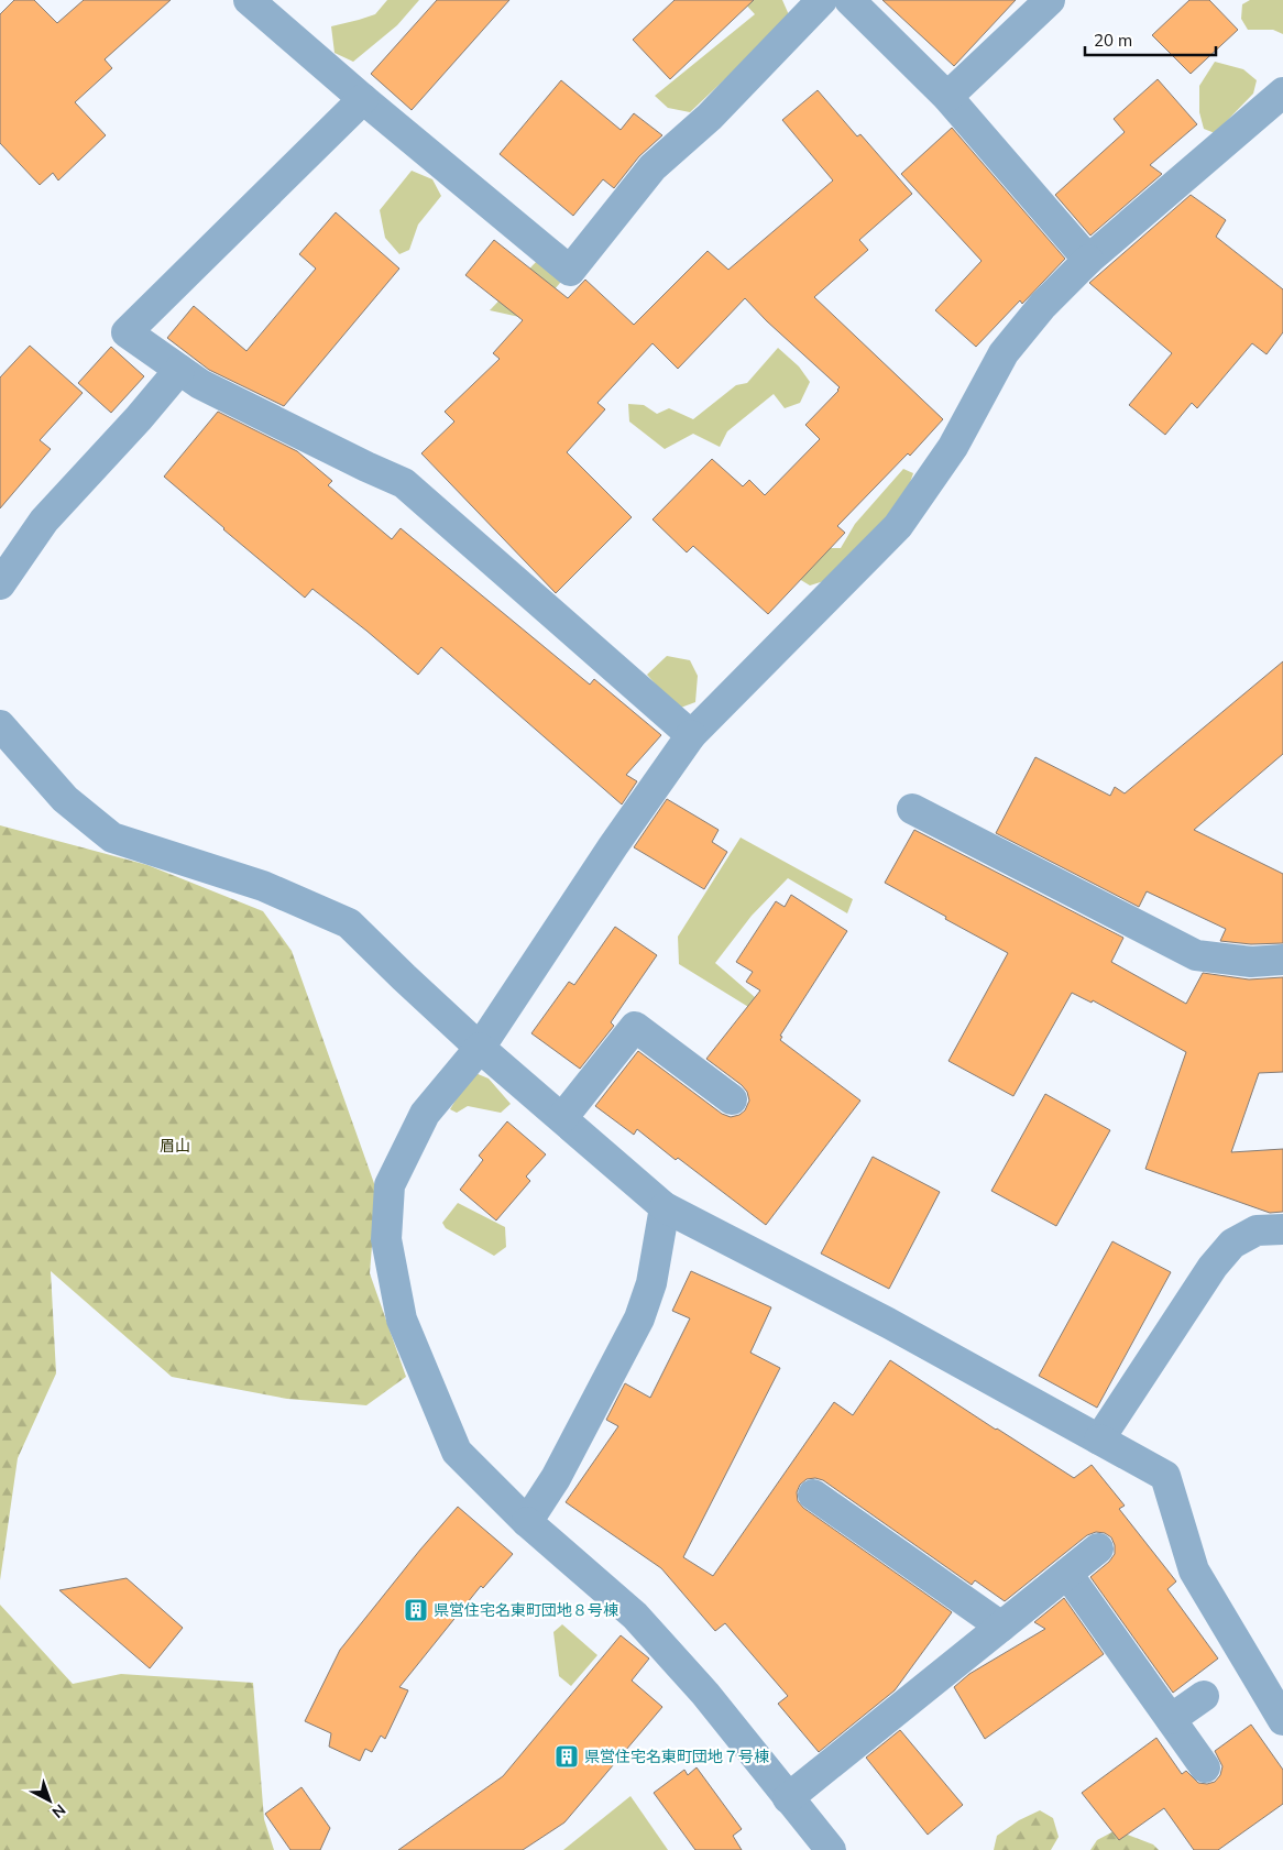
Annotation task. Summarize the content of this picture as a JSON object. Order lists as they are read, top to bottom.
{
  "parks": ["眉山"],
  "places": {
    "building": ["県営住宅名東町団地８号棟", "県営住宅名東町団地７号棟"]
  },
  "scale_bar": "20 m",
  "north": "bottom right"
}
